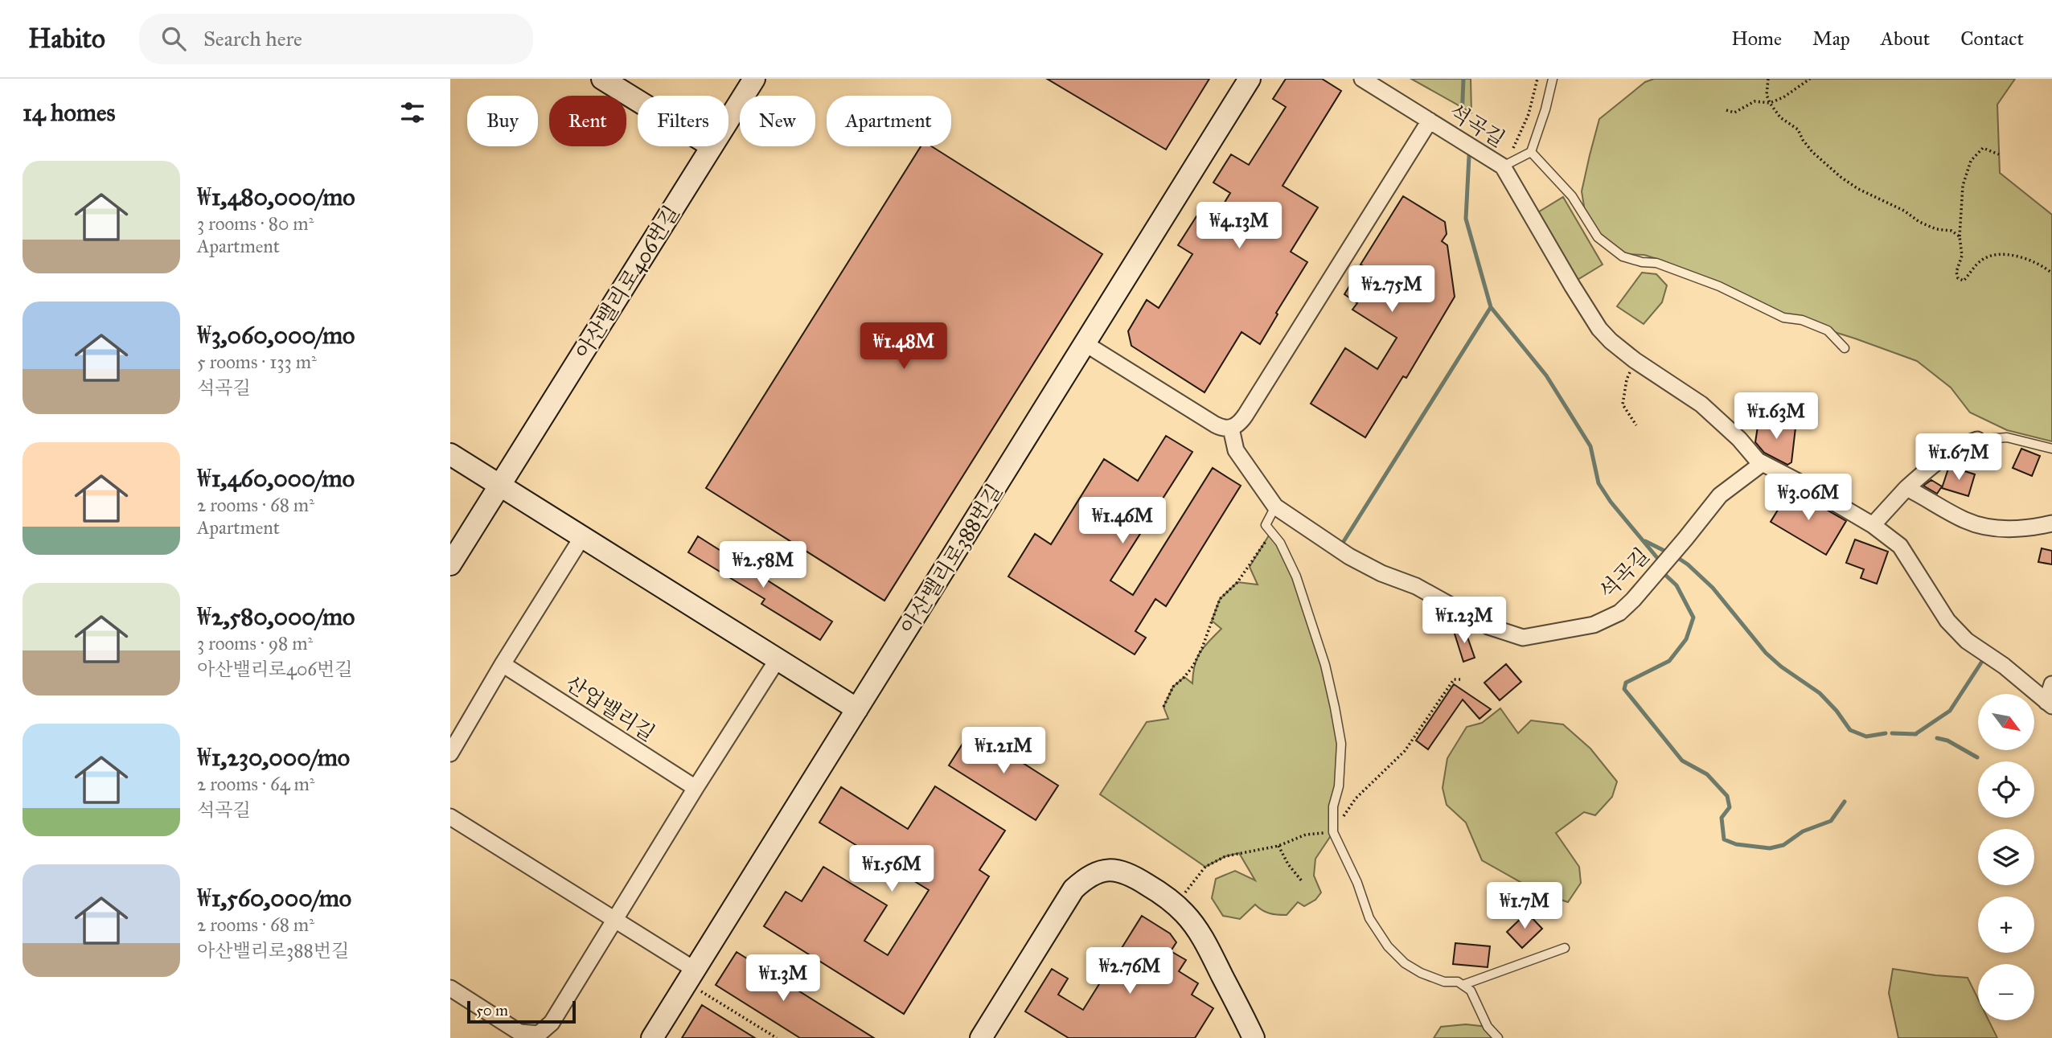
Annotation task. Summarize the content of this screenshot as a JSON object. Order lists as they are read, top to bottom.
{
  "streets": {
    "street": [
      "석곡길",
      "아산밸리로406번길",
      "아산밸리로388번길",
      "산업밸리길"
    ]
  },
  "scale_bar": "50 m",
  "north": "bottom right",
  "page": {
    "header": "Habito",
    "search": "Search here",
    "nav": [
      "Home",
      "Map",
      "About",
      "Contact"
    ],
    "heading": "14 homes",
    "chip": [
      "Buy",
      "Rent",
      "Filters",
      "New",
      "Apartment"
    ],
    "list": [
      {
        "name": "₩1,480,000/mo",
        "note": "3 rooms · 80 m² · Apartment"
      },
      {
        "name": "₩3,060,000/mo",
        "note": "5 rooms · 133 m² · 석곡길"
      },
      {
        "name": "₩1,460,000/mo",
        "note": "2 rooms · 68 m² · Apartment"
      },
      {
        "name": "₩2,580,000/mo",
        "note": "3 rooms · 98 m² · 아산밸리로406번길"
      },
      {
        "name": "₩1,230,000/mo",
        "note": "2 rooms · 64 m² · 석곡길"
      },
      {
        "name": "₩1,560,000/mo",
        "note": "2 rooms · 68 m² · 아산밸리로388번길"
      }
    ],
    "price": [
      "₩4.13M",
      "₩2.75M",
      "₩1.48M",
      "₩1.63M",
      "₩1.67M",
      "₩3.06M",
      "₩1.46M",
      "₩2.58M",
      "₩1.23M",
      "₩1.21M",
      "₩1.56M",
      "₩1.7M",
      "₩2.76M",
      "₩1.3M"
    ],
    "map_buttons": ["+", "−"],
    "scale": "50 m"
  }
}
